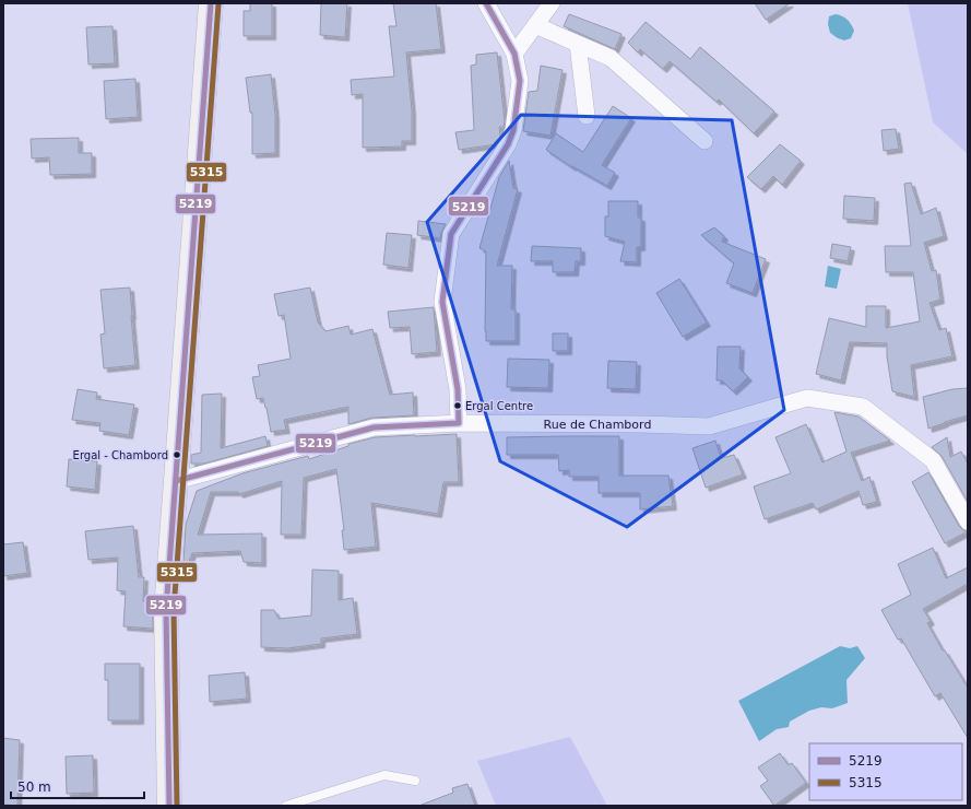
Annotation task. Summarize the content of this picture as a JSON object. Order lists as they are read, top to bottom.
{
  "streets": {
    "street": ["Rue de Chambord"]
  },
  "places": ["Ergal Centre", "Ergal - Chambord"],
  "lines": ["transit line 5219", "transit line 5315"],
  "legend": ["5219", "5315"],
  "scale_bar": "50 m"
}
